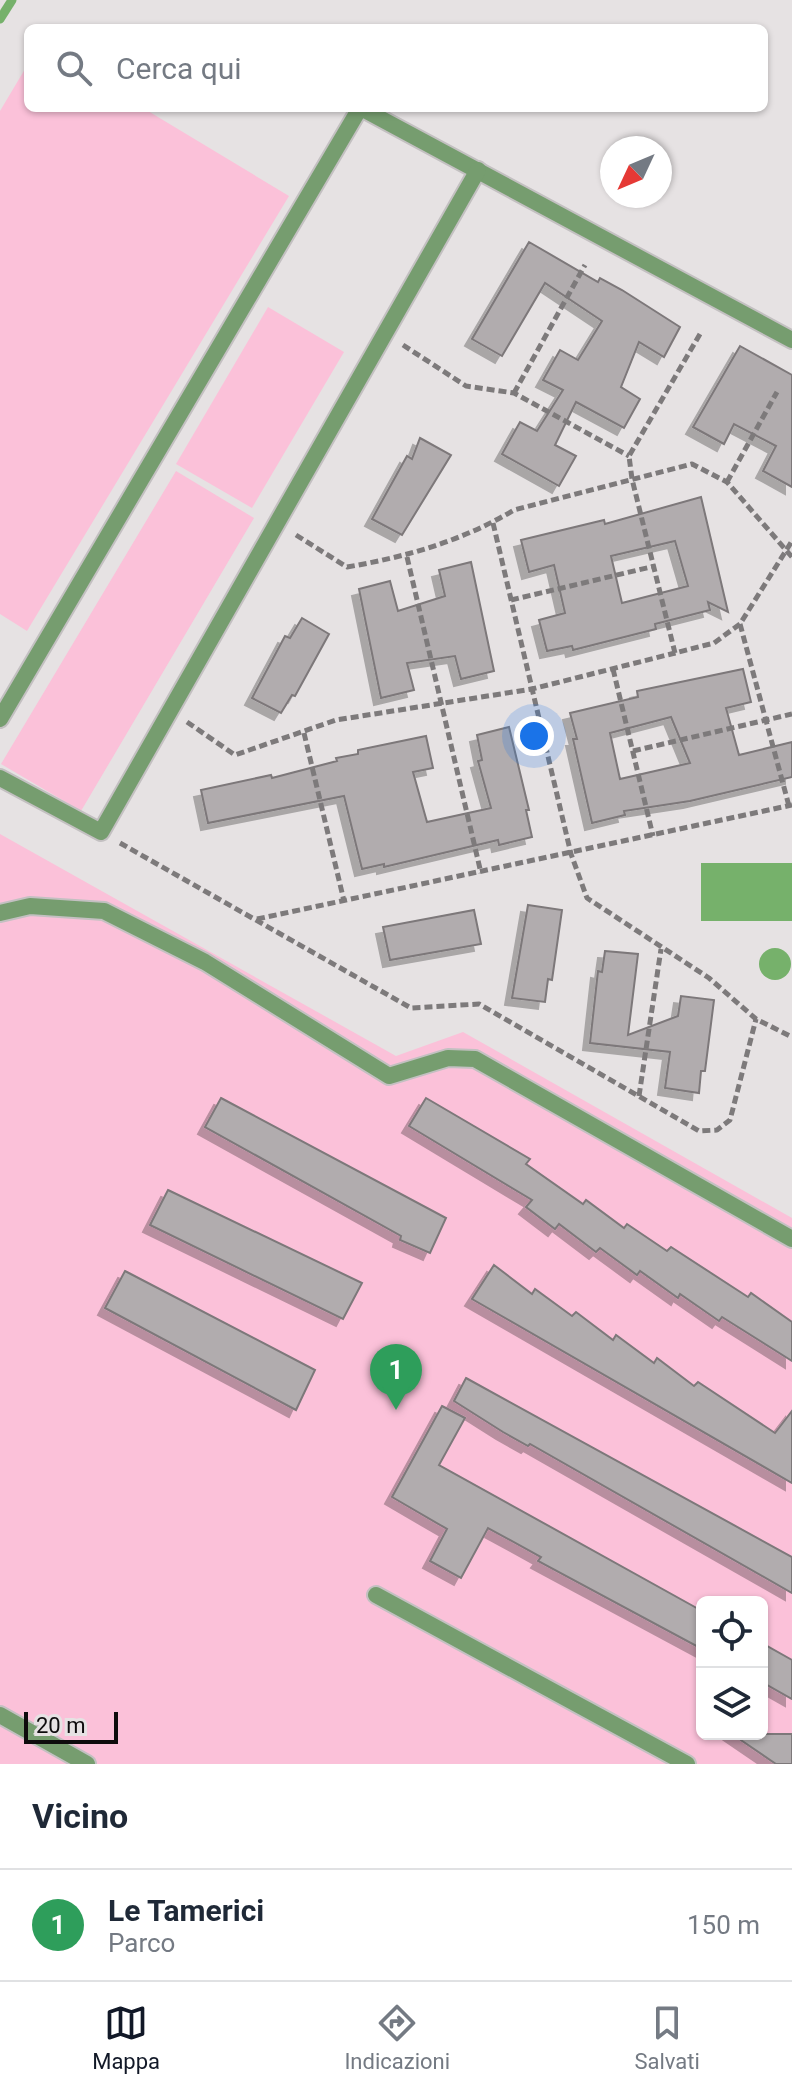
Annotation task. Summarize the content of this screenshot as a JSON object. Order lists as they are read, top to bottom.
{
  "scale_bar": "20 m",
  "north": "bottom left",
  "page": {
    "search": "Cerca qui",
    "pins": "1",
    "scale": "20 m",
    "heading": "Vicino",
    "list": [
      {
        "mark": "1",
        "name": "Le Tamerici",
        "note": "Parco",
        "value": "150 m"
      }
    ],
    "nav": ["Mappa", "Indicazioni", "Salvati"]
  }
}
